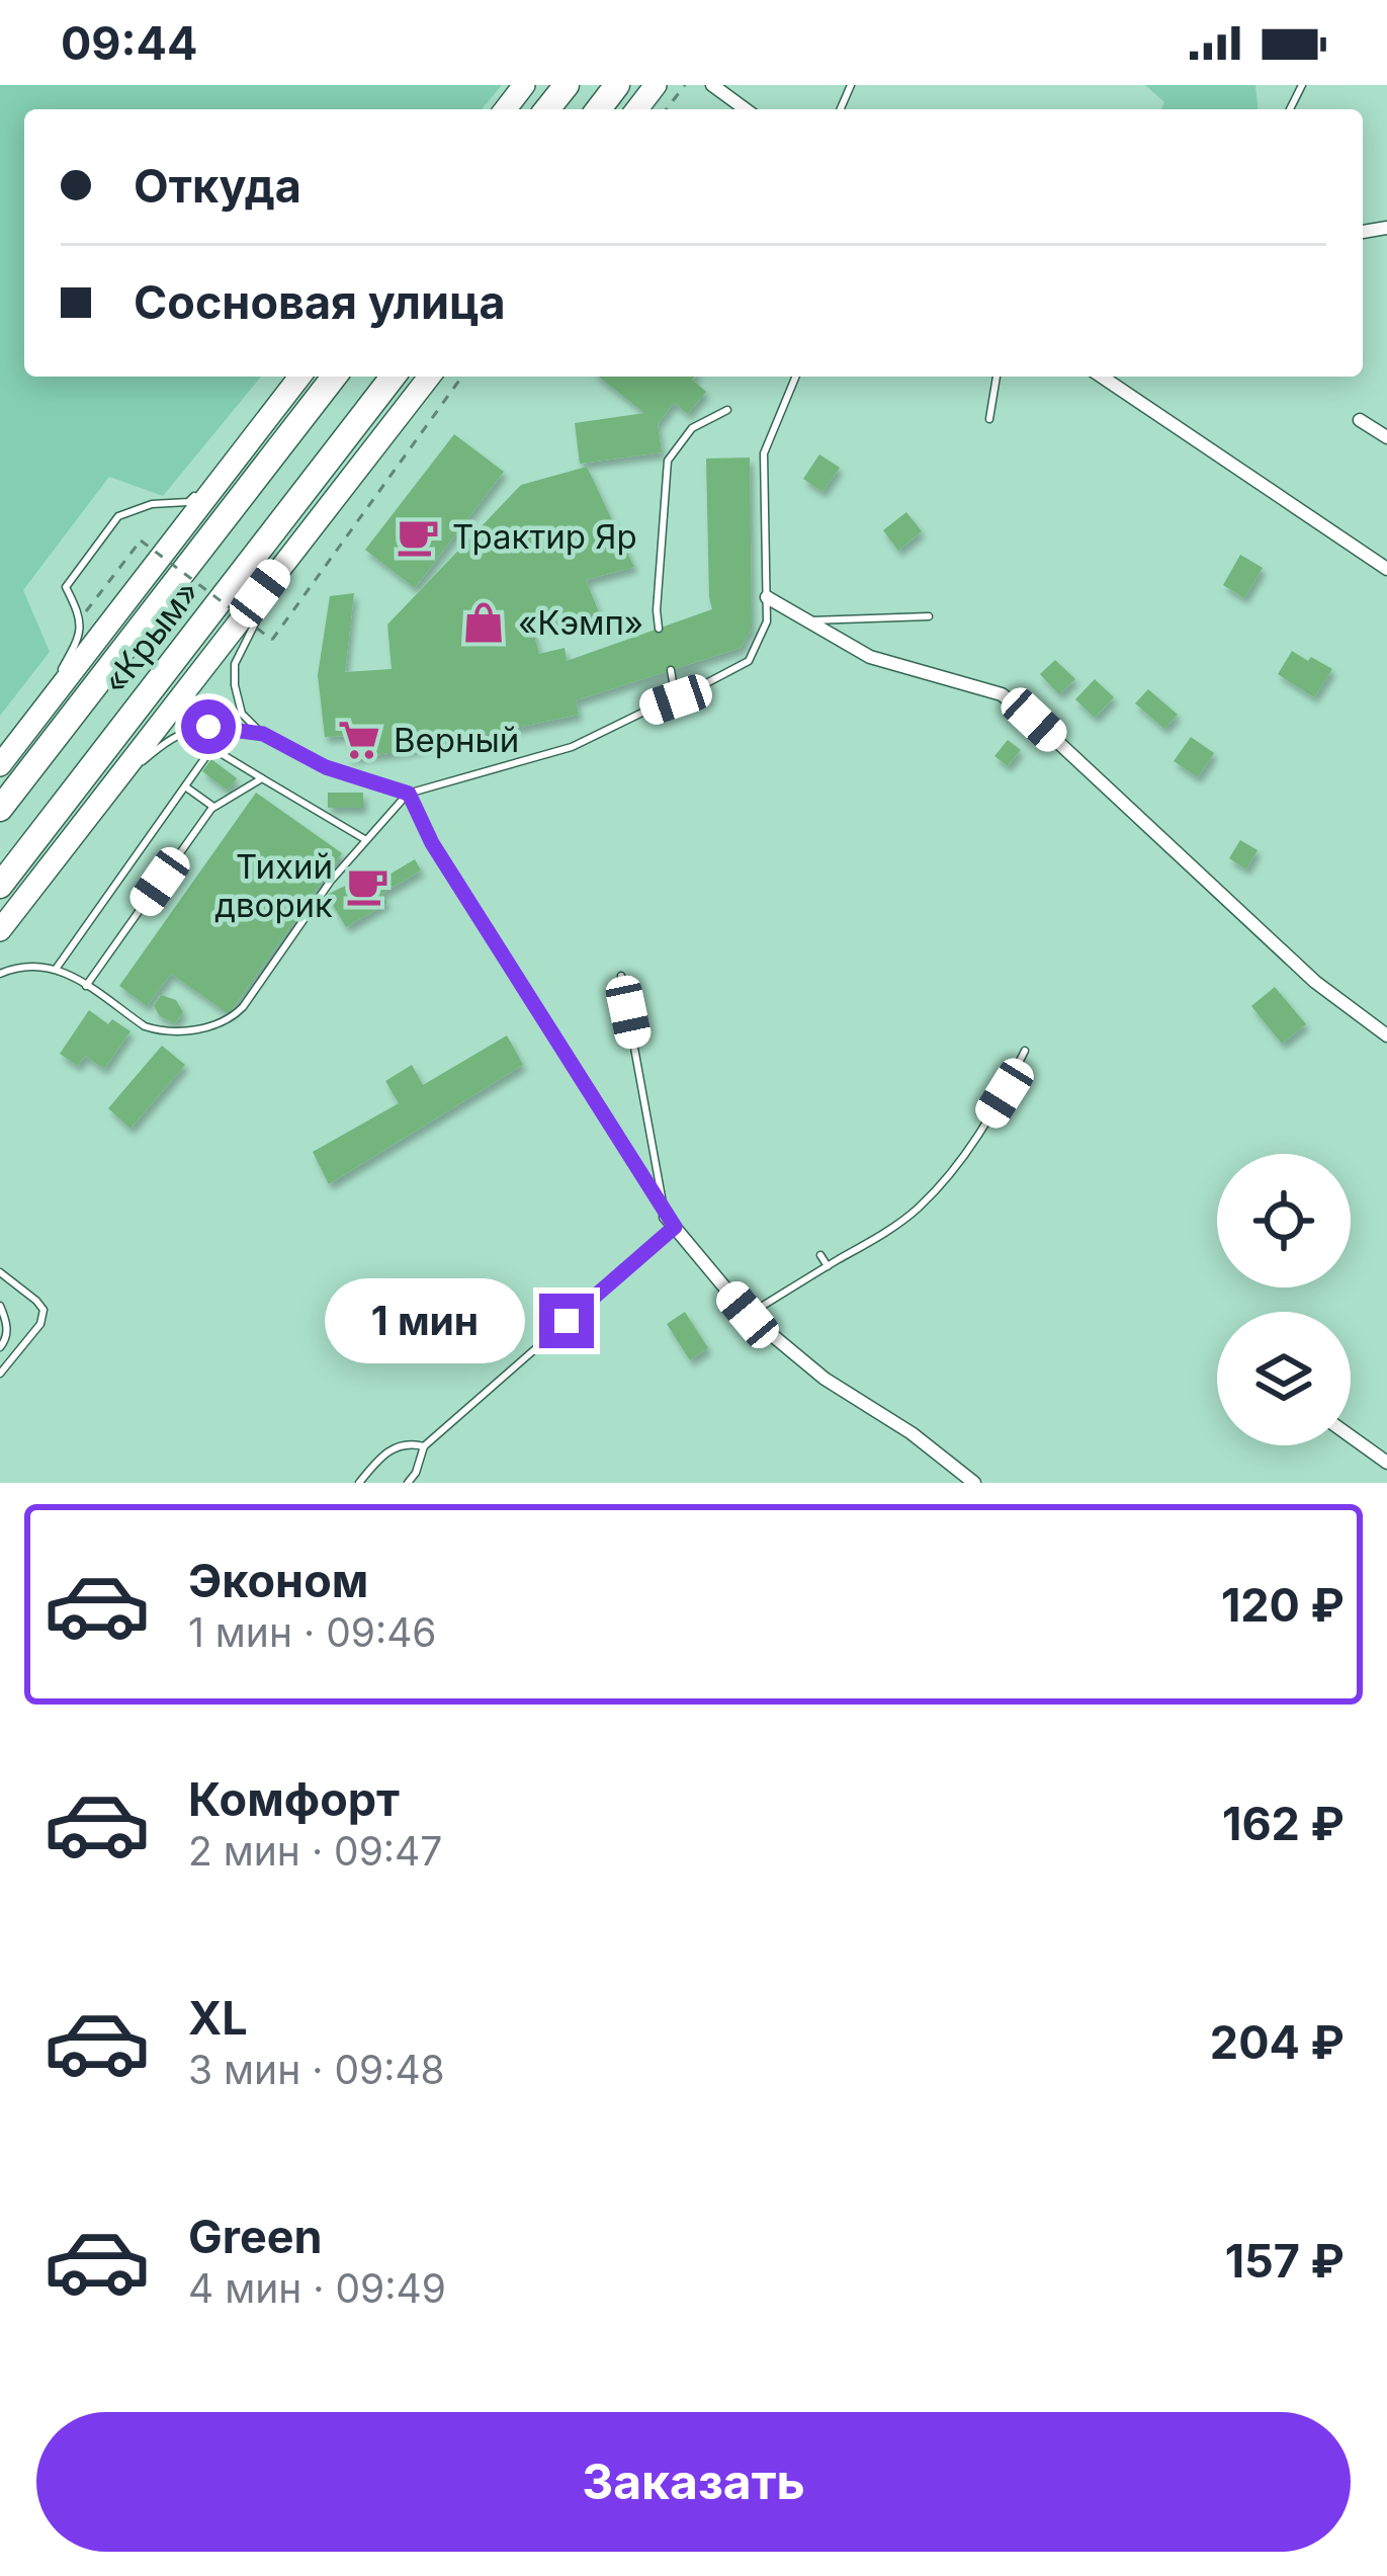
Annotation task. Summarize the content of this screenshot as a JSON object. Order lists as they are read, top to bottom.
{
  "streets": {
    "highway": ["«Крым»"]
  },
  "places": {
    "cafe": ["Трактир Яр", "Тихий дворик"],
    "shop": ["«Кэмп»"],
    "supermarket": ["Верный"]
  },
  "page": {
    "status": "09:44",
    "banner": ["Откуда", "Сосновая улица"],
    "bubble": "1 мин",
    "list": [
      {
        "name": "Эконом",
        "note": "1 мин · 09:46",
        "value": "120 ₽"
      },
      {
        "name": "Комфорт",
        "note": "2 мин · 09:47",
        "value": "162 ₽"
      },
      {
        "name": "XL",
        "note": "3 мин · 09:48",
        "value": "204 ₽"
      },
      {
        "name": "Green",
        "note": "4 мин · 09:49",
        "value": "157 ₽"
      }
    ],
    "buttons": "Заказать"
  }
}
